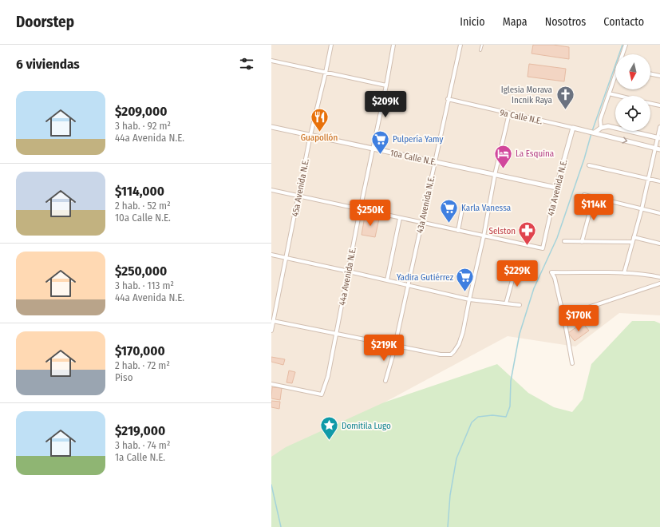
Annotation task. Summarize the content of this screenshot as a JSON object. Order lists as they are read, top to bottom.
{
  "streets": {
    "street": [
      "9a Calle N.E.",
      "10a Calle N.E.",
      "45a Avenida N.E.",
      "41a Avenida N.E.",
      "43a Avenida N.E.",
      "44a Avenida N.E."
    ]
  },
  "crossings": [
    ["9a Calle N.E.", "41a Avenida N.E."],
    ["9a Calle N.E.", "43a Avenida N.E."],
    ["10a Calle N.E.", "45a Avenida N.E."],
    ["10a Calle N.E.", "41a Avenida N.E."],
    ["10a Calle N.E.", "43a Avenida N.E."],
    ["10a Calle N.E.", "44a Avenida N.E."]
  ],
  "places": {
    "church": ["Iglesia Morava Incnik Raya"],
    "restaurant": ["Guapollón"],
    "supermarket": ["Pulpería Yamy", "Karla Vanessa", "Yadira Gutiérrez"],
    "hotel": ["La Esquina"],
    "pharmacy": ["Selston"],
    "place": ["Domitila Lugo"]
  },
  "north": "bottom",
  "page": {
    "header": "Doorstep",
    "nav": [
      "Inicio",
      "Mapa",
      "Nosotros",
      "Contacto"
    ],
    "heading": "6 viviendas",
    "list": [
      {
        "name": "$209,000",
        "note": "3 hab. · 92 m² · 44a Avenida N.E."
      },
      {
        "name": "$114,000",
        "note": "2 hab. · 52 m² · 10a Calle N.E."
      },
      {
        "name": "$250,000",
        "note": "3 hab. · 113 m² · 44a Avenida N.E."
      },
      {
        "name": "$170,000",
        "note": "2 hab. · 72 m² · Piso"
      },
      {
        "name": "$219,000",
        "note": "3 hab. · 74 m² · 1a Calle N.E."
      }
    ],
    "price": [
      "$209K",
      "$114K",
      "$250K",
      "$229K",
      "$170K",
      "$219K"
    ]
  }
}
